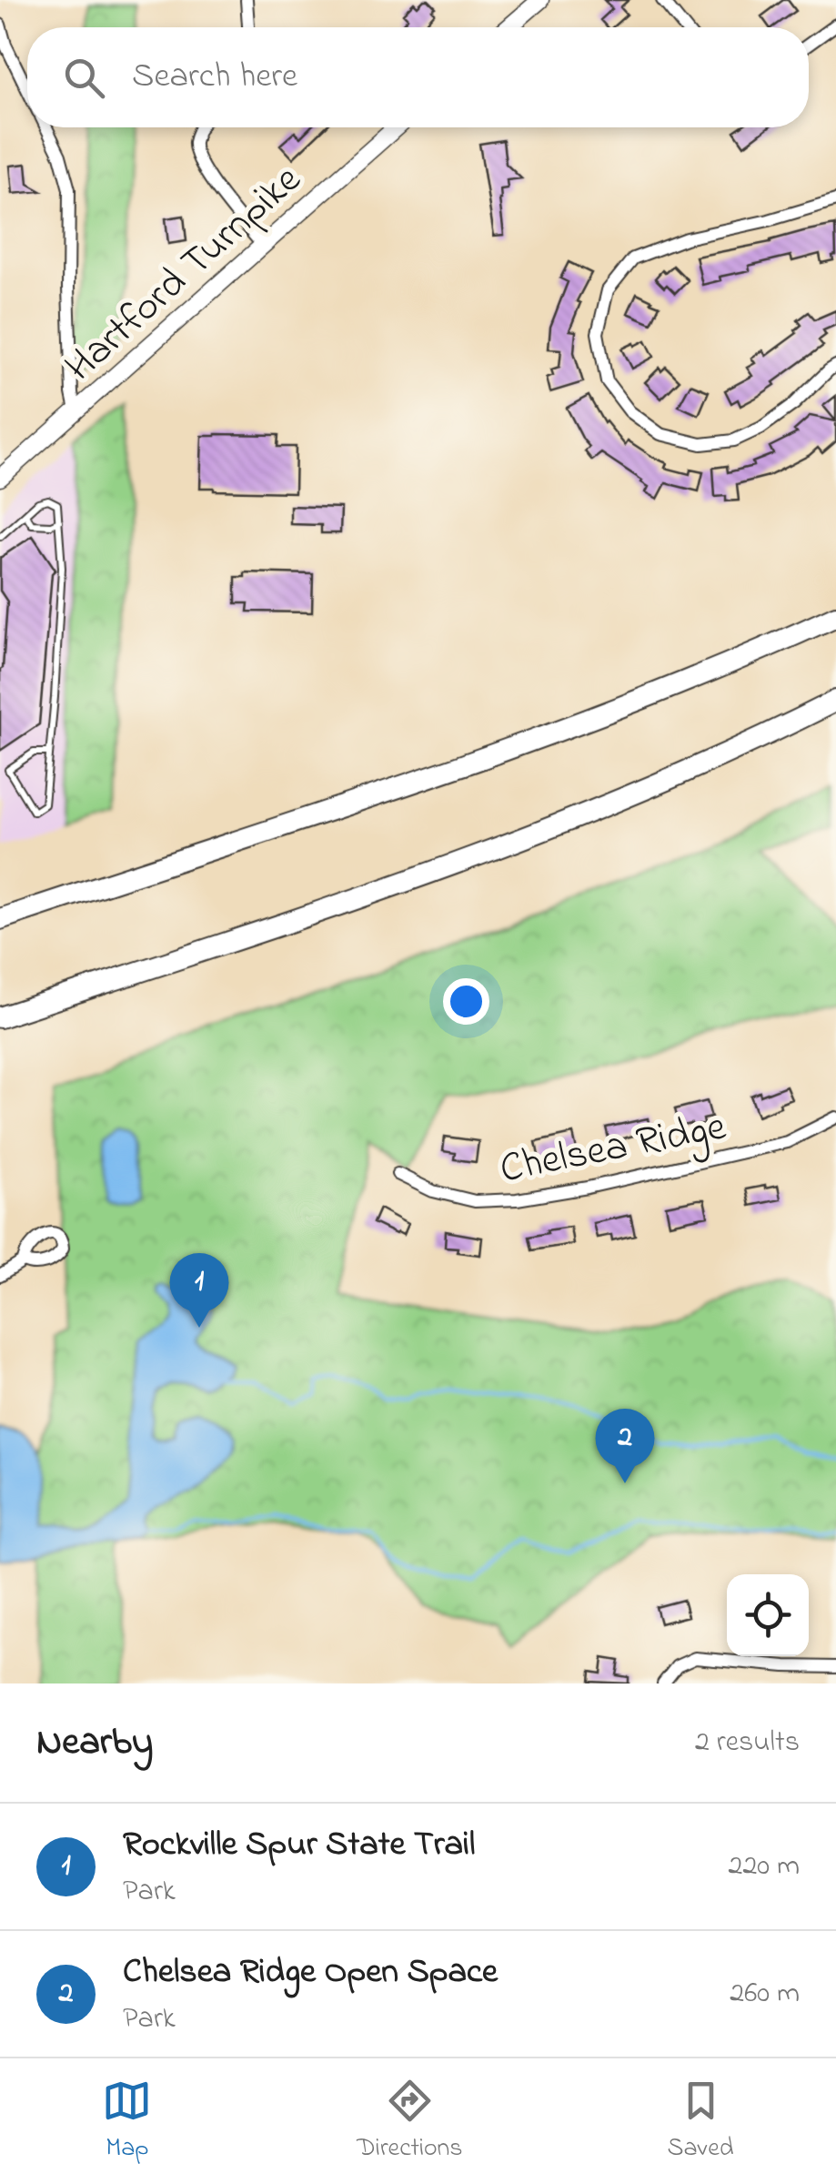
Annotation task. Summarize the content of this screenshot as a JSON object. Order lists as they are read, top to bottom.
{
  "streets": {
    "main road": ["Hartford Turnpike"],
    "street": ["Chelsea Ridge"]
  },
  "page": {
    "search": "Search here",
    "pins": ["1", "2"],
    "heading": ["Nearby", "2 results"],
    "list": [
      {
        "mark": "1",
        "name": "Rockville Spur State Trail",
        "note": "Park",
        "value": "220 m"
      },
      {
        "mark": "2",
        "name": "Chelsea Ridge Open Space",
        "note": "Park",
        "value": "260 m"
      }
    ],
    "nav": ["Map", "Directions", "Saved"]
  }
}
